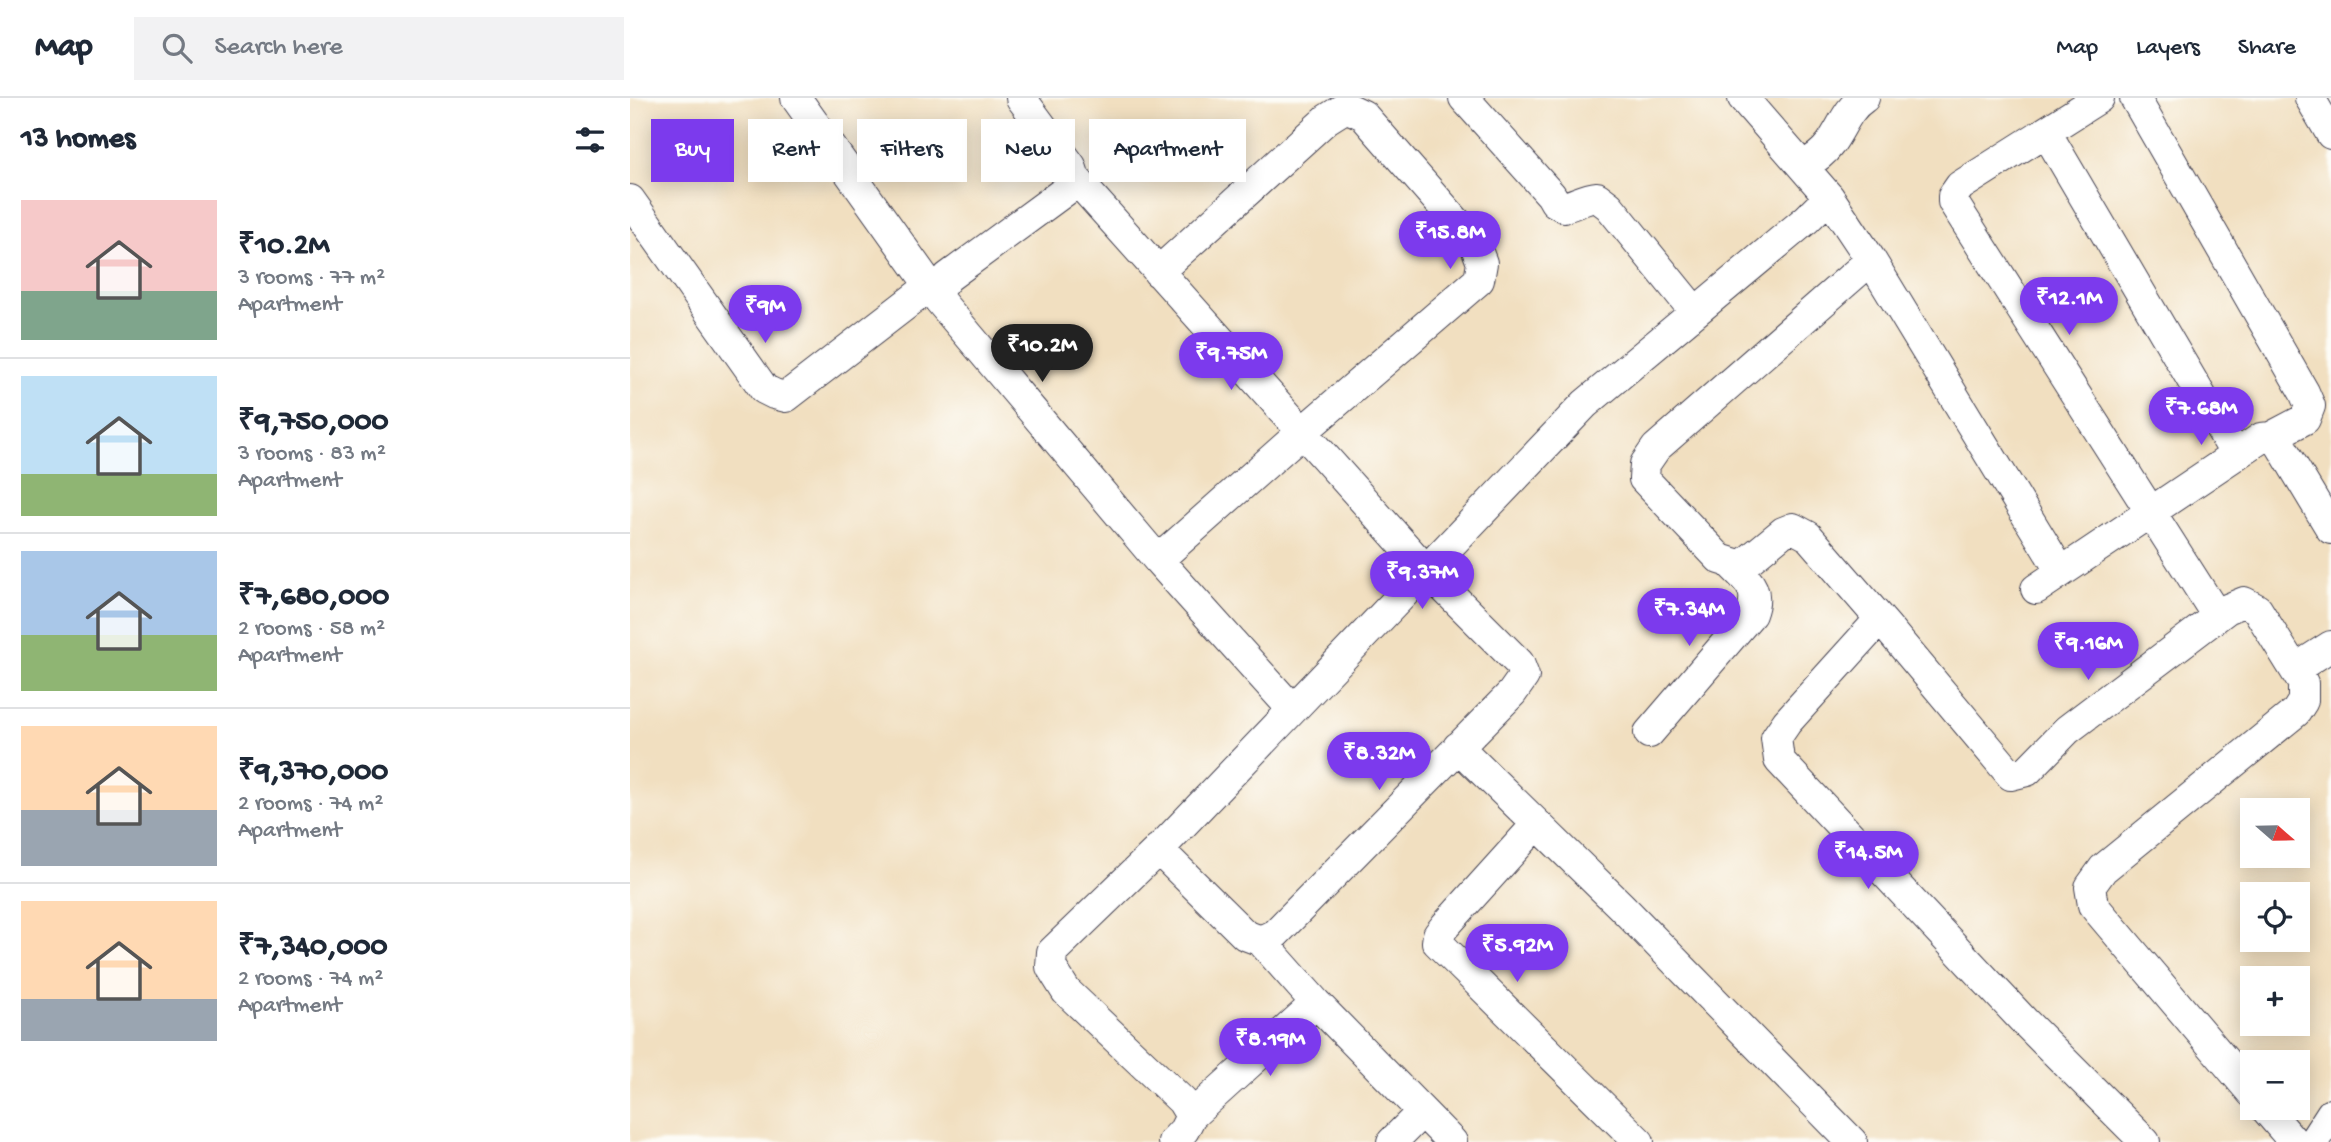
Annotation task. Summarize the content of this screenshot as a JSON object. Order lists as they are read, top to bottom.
{
  "north": "right",
  "page": {
    "header": "Map",
    "search": "Search here",
    "nav": ["Map", "Layers", "Share"],
    "heading": "13 homes",
    "chip": [
      "Buy",
      "Rent",
      "Filters",
      "New",
      "Apartment"
    ],
    "list": [
      {
        "name": "₹10.2M",
        "note": "3 rooms · 77 m² · Apartment"
      },
      {
        "name": "₹9,750,000",
        "note": "3 rooms · 83 m² · Apartment"
      },
      {
        "name": "₹7,680,000",
        "note": "2 rooms · 58 m² · Apartment"
      },
      {
        "name": "₹9,370,000",
        "note": "2 rooms · 74 m² · Apartment"
      },
      {
        "name": "₹7,340,000",
        "note": "2 rooms · 74 m² · Apartment"
      }
    ],
    "price": [
      "₹15.8M",
      "₹12.1M",
      "₹9M",
      "₹10.2M",
      "₹9.75M",
      "₹7.68M",
      "₹9.37M",
      "₹7.34M",
      "₹9.16M",
      "₹8.32M",
      "₹14.5M",
      "₹5.92M",
      "₹8.19M"
    ],
    "map_buttons": ["+", "−"]
  }
}
